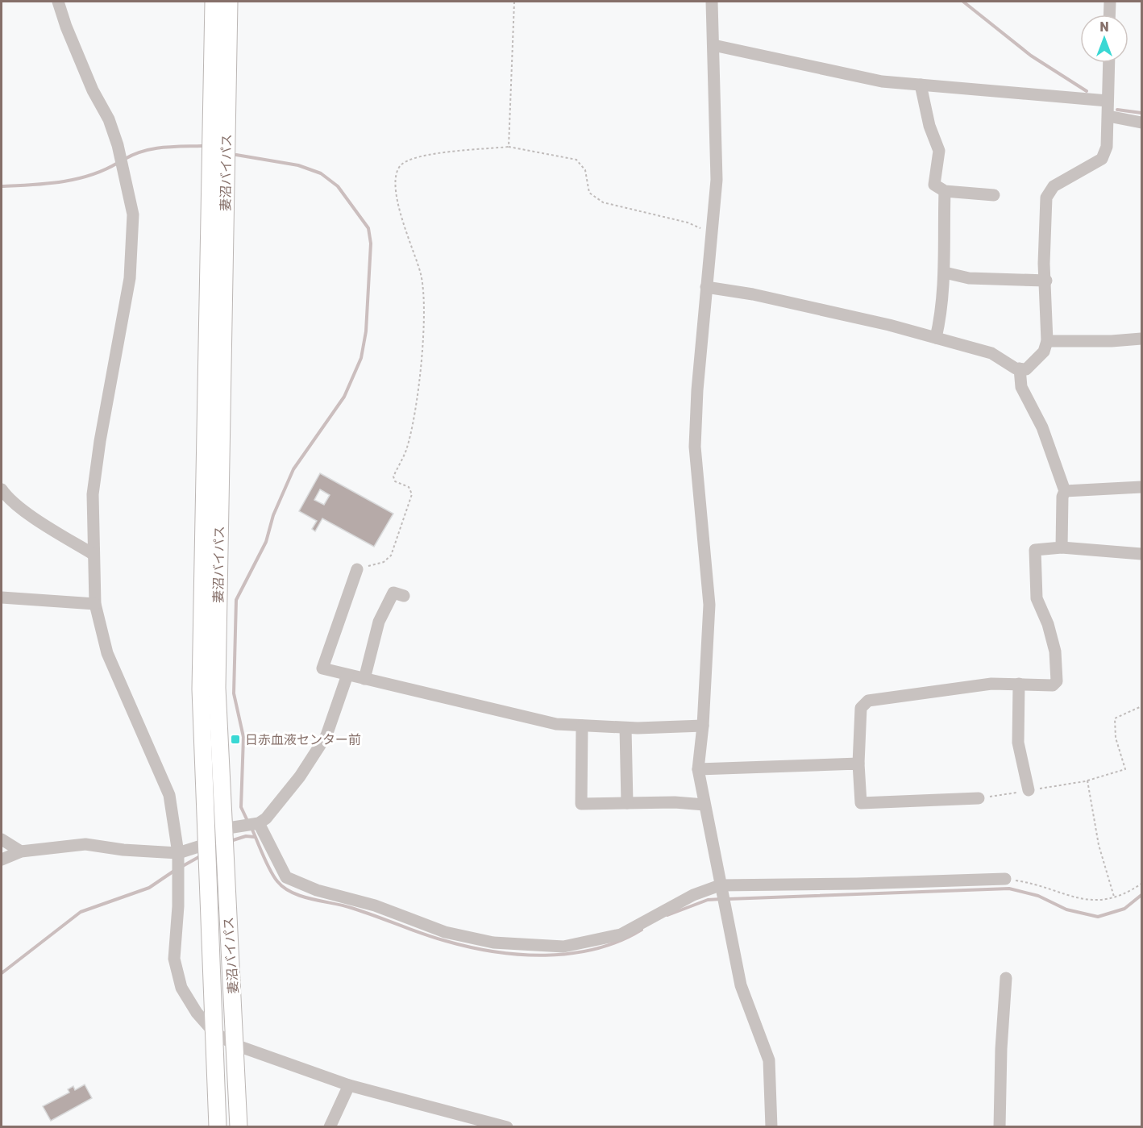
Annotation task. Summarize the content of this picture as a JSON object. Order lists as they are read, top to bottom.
{
  "streets": {
    "highway": ["妻沼バイパス"]
  },
  "places": {
    "transit": ["日赤血液センター前"]
  },
  "north": "top"
}
